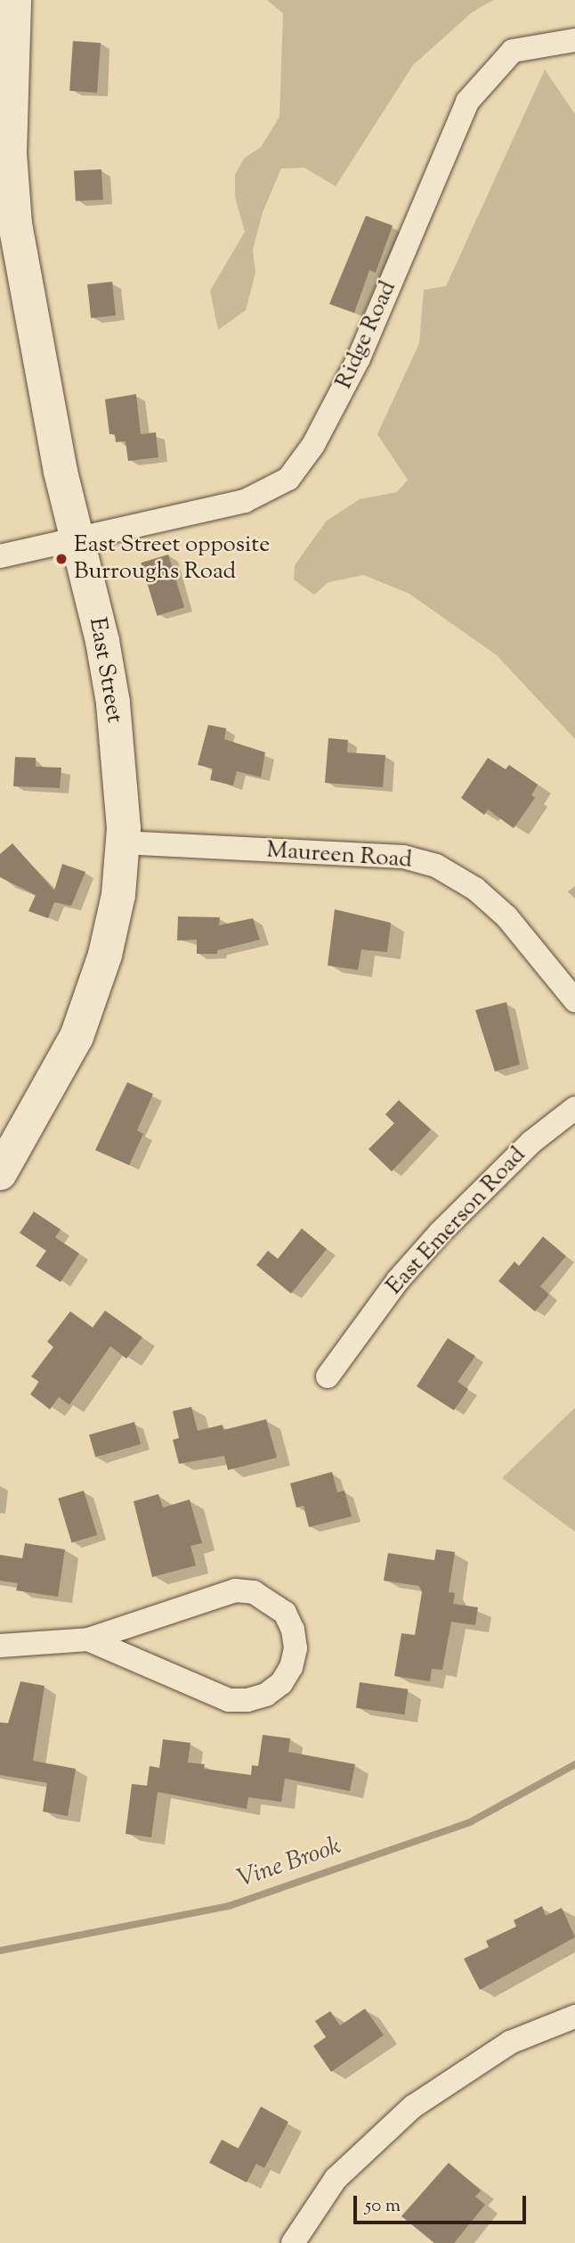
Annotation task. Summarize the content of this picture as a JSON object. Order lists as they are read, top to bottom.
{
  "streets": {
    "street": [
      "Ridge Road",
      "East Street",
      "Maureen Road",
      "East Emerson Road"
    ]
  },
  "crossings": [
    ["Ridge Road", "East Street"],
    ["East Street", "Maureen Road"]
  ],
  "water": ["Vine Brook"],
  "places": ["East Street opposite Burroughs Road"],
  "scale_bar": "50 m"
}
